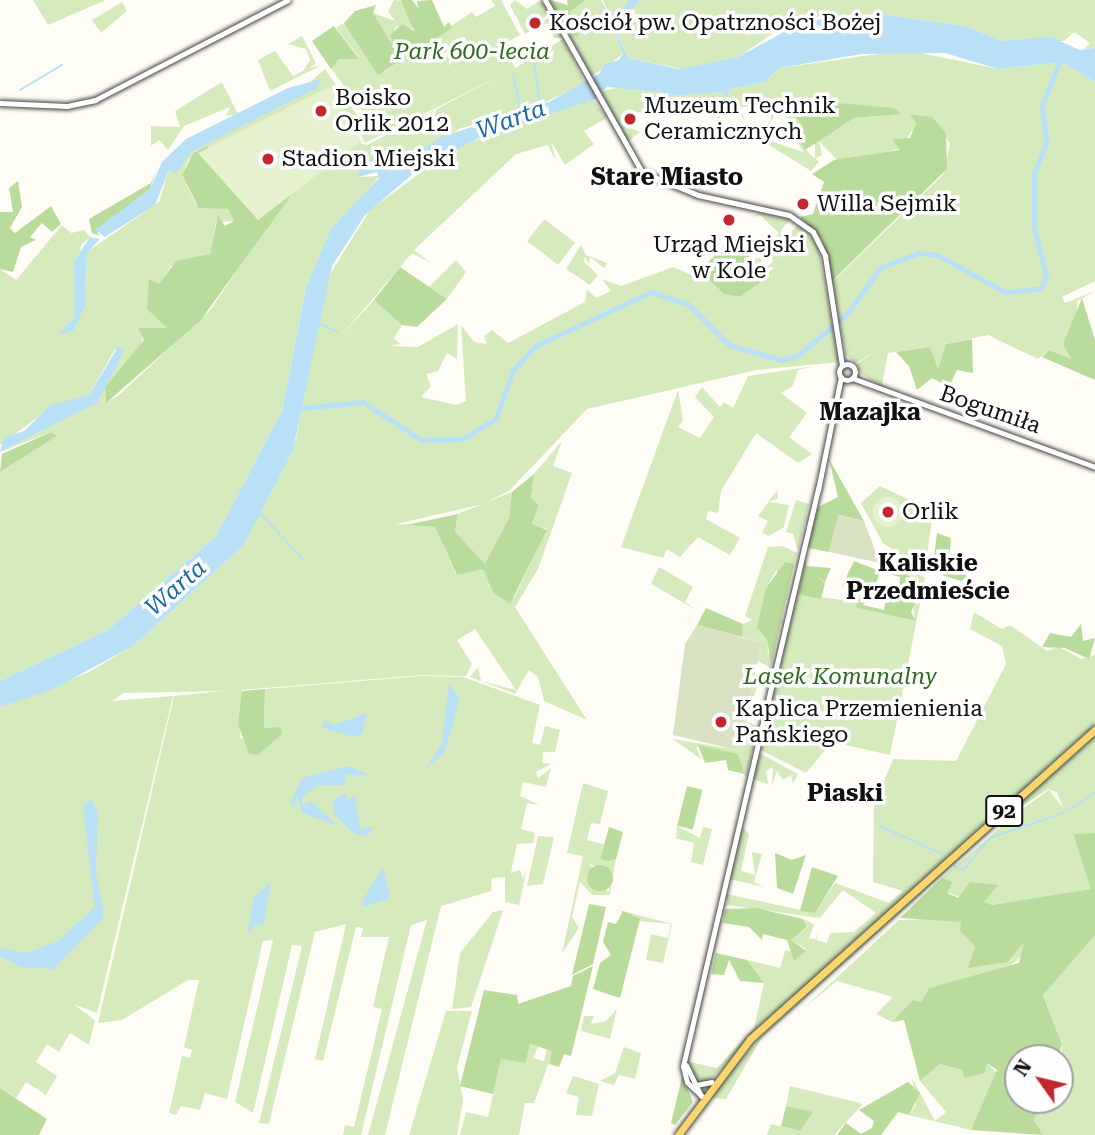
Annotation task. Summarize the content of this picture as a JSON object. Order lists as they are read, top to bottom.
{
  "streets": {
    "main road": ["92"],
    "street": ["Bogumiła"]
  },
  "districts": [
    "Stare Miasto",
    "Mazajka",
    "Kaliskie Przedmieście",
    "Piaski"
  ],
  "water": ["Warta"],
  "parks": ["Park 600-lecia", "Lasek Komunalny"],
  "places": [
    "Kościół pw. Opatrzności Bożej",
    "Boisko Orlik 2012",
    "Muzeum Technik Ceramicznych",
    "Stadion Miejski",
    "Willa Sejmik",
    "Urząd Miejski w Kole",
    "Orlik",
    "Kaplica Przemienienia Pańskiego"
  ],
  "north": "top left"
}
